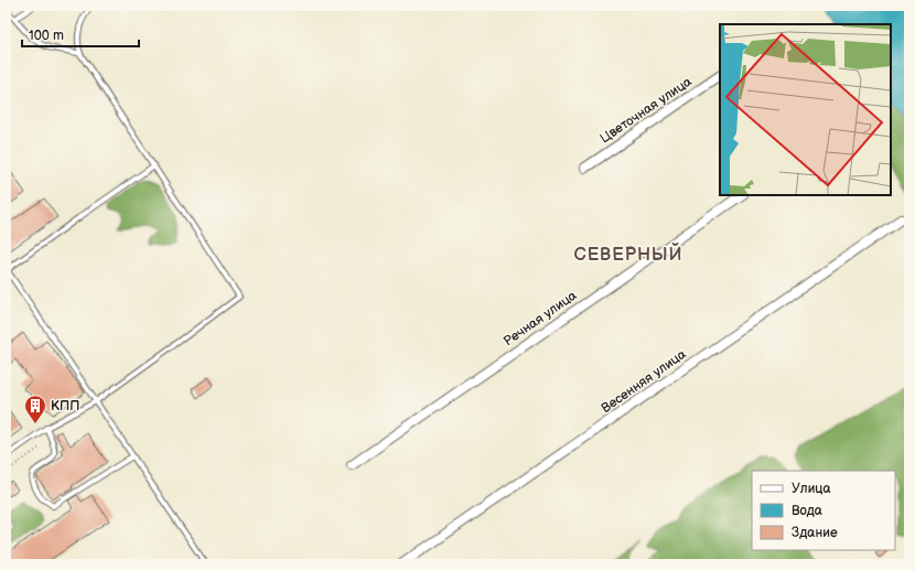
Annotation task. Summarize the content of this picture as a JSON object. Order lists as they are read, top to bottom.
{
  "streets": {
    "street": ["Цветочная улица", "Речная улица", "Весенняя улица"]
  },
  "districts": ["СЕВЕРНЫЙ"],
  "places": {
    "building": ["КПП"]
  },
  "legend": ["Улица", "Вода", "Здание"],
  "scale_bar": "100 m"
}
